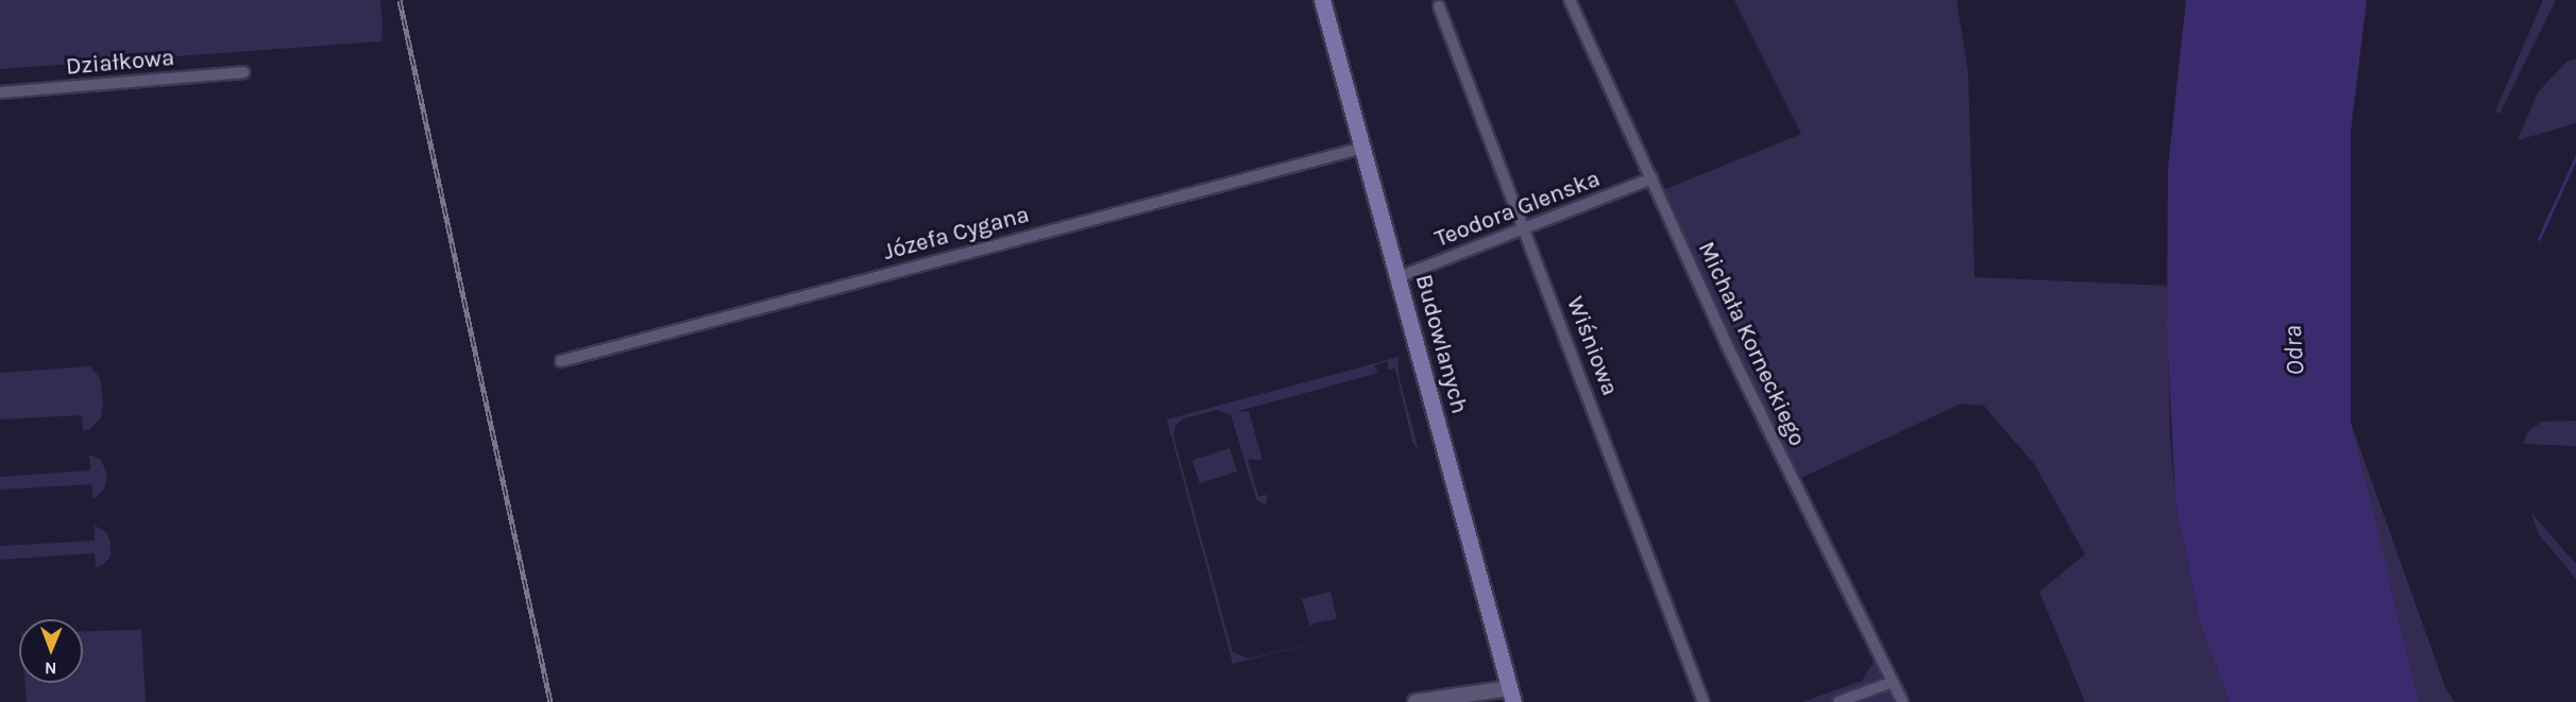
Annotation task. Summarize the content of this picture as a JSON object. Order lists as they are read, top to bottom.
{
  "streets": {
    "main road": ["Budowlanych"],
    "street": [
      "Działkowa",
      "Teodora Glenska",
      "Józefa Cygana",
      "Michała Korneckiego",
      "Wiśniowa"
    ]
  },
  "crossings": [
    ["Teodora Glenska", "Budowlanych"],
    ["Teodora Glenska", "Michała Korneckiego"],
    ["Teodora Glenska", "Wiśniowa"],
    ["Józefa Cygana", "Budowlanych"]
  ],
  "water": ["Odra"],
  "north": "bottom"
}
